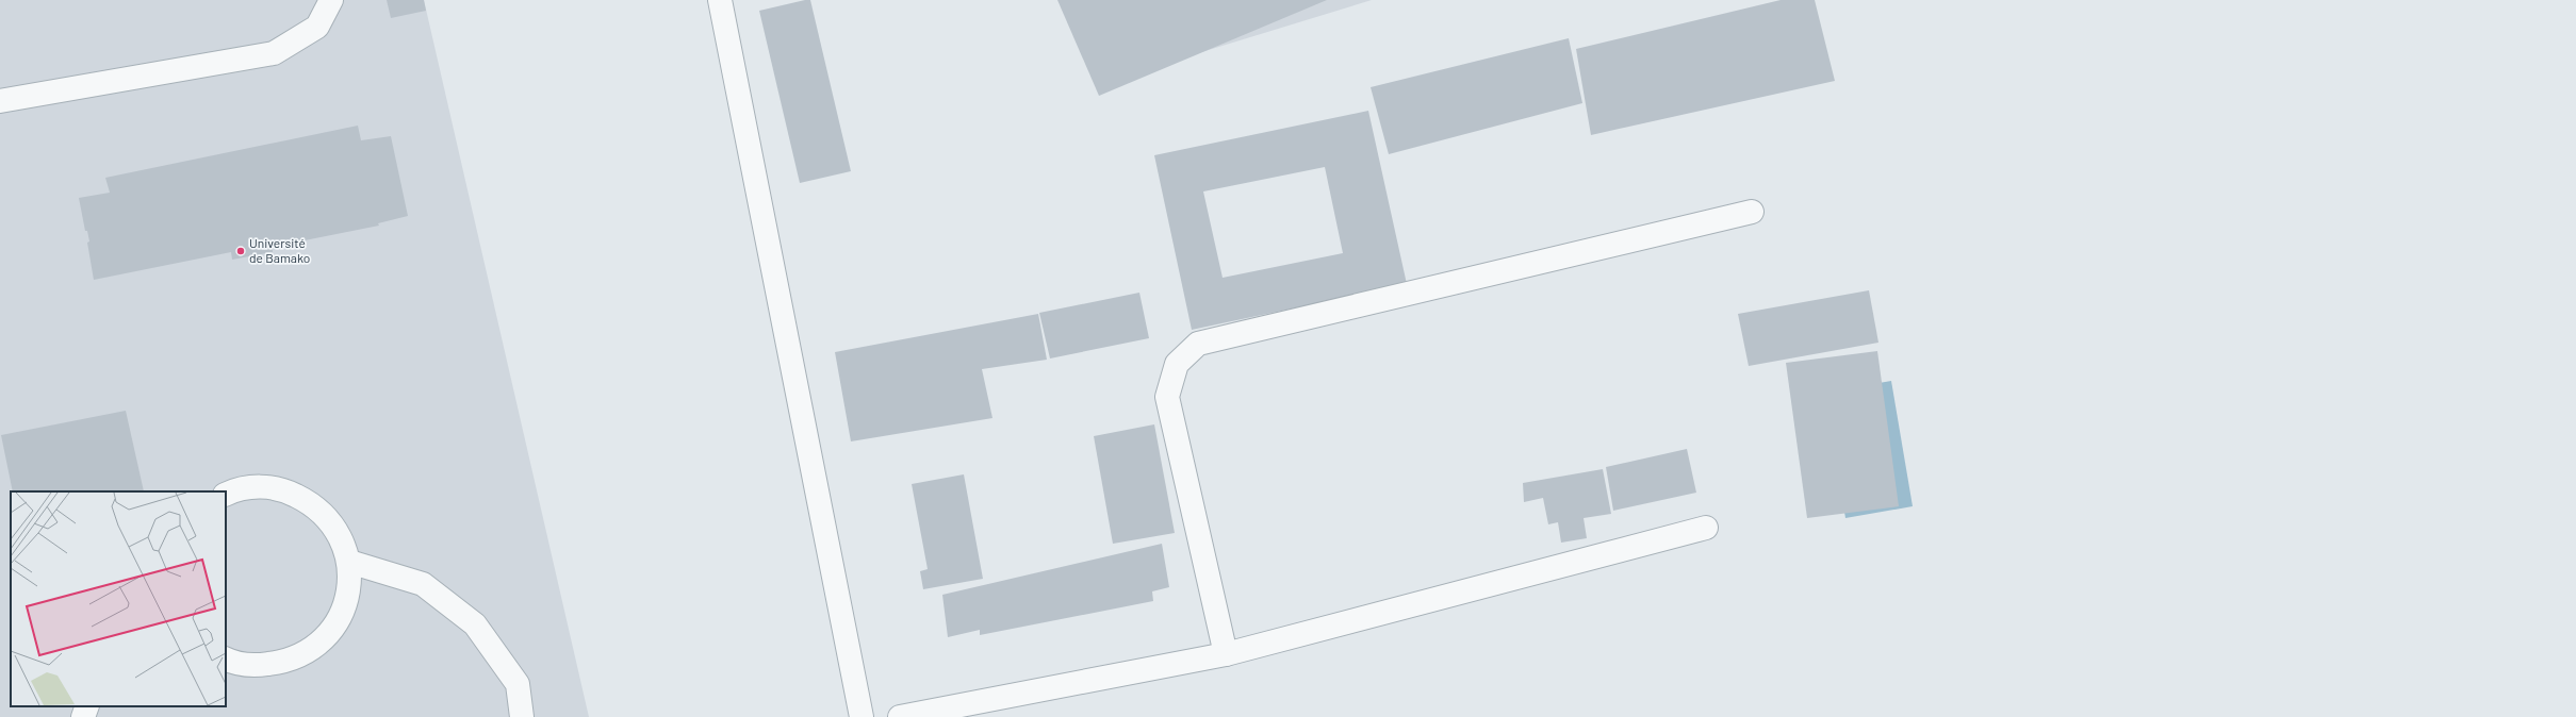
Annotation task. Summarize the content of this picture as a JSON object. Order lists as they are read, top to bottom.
{
  "places": ["Université de Bamako"]
}
